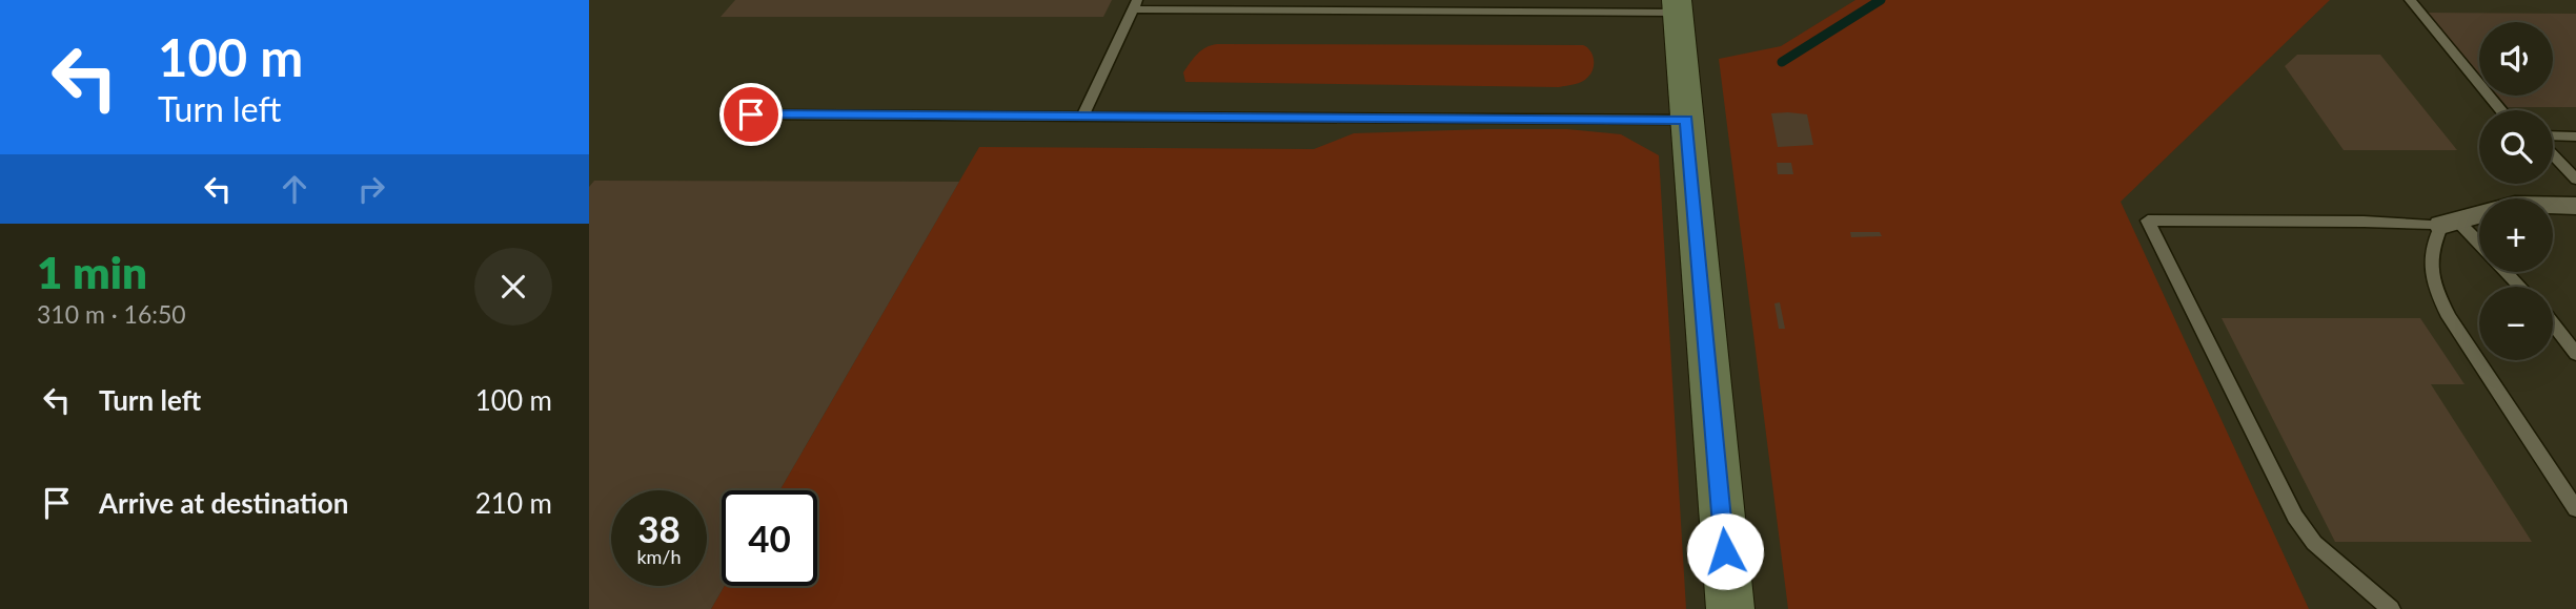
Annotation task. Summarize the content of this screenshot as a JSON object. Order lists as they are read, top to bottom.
{
  "page": {
    "turn": ["100 m", "Turn left"],
    "map_buttons": ["+", "−"],
    "heading": ["1 min", "310 m · 16:50"],
    "list": [
      {
        "name": "Turn left",
        "value": "100 m"
      },
      {
        "name": "Arrive at destination",
        "value": "210 m"
      }
    ],
    "speed": "38 km/h",
    "limit": "40"
  }
}
